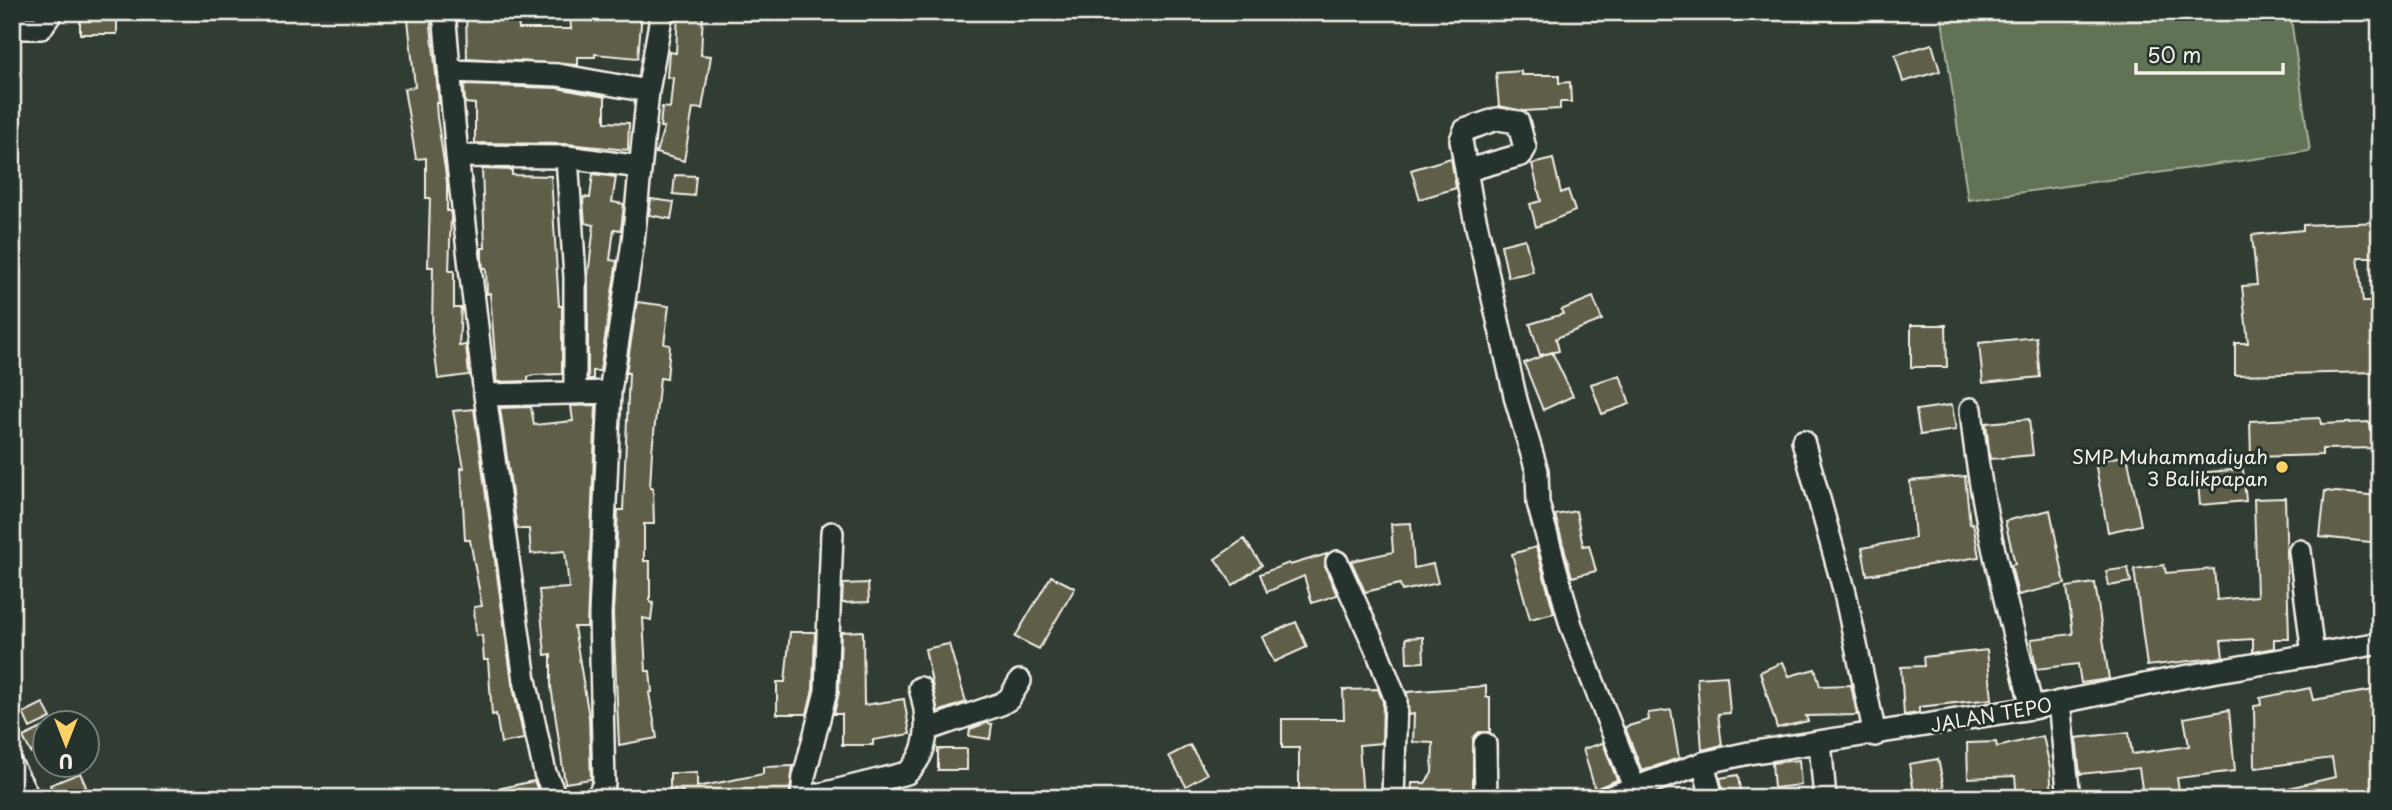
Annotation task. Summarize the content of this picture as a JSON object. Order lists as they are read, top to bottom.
{
  "streets": {
    "street": ["JALAN TEPO"]
  },
  "places": ["SMP Muhammadiyah 3 Balikpapan"],
  "scale_bar": "50 m",
  "north": "bottom"
}
